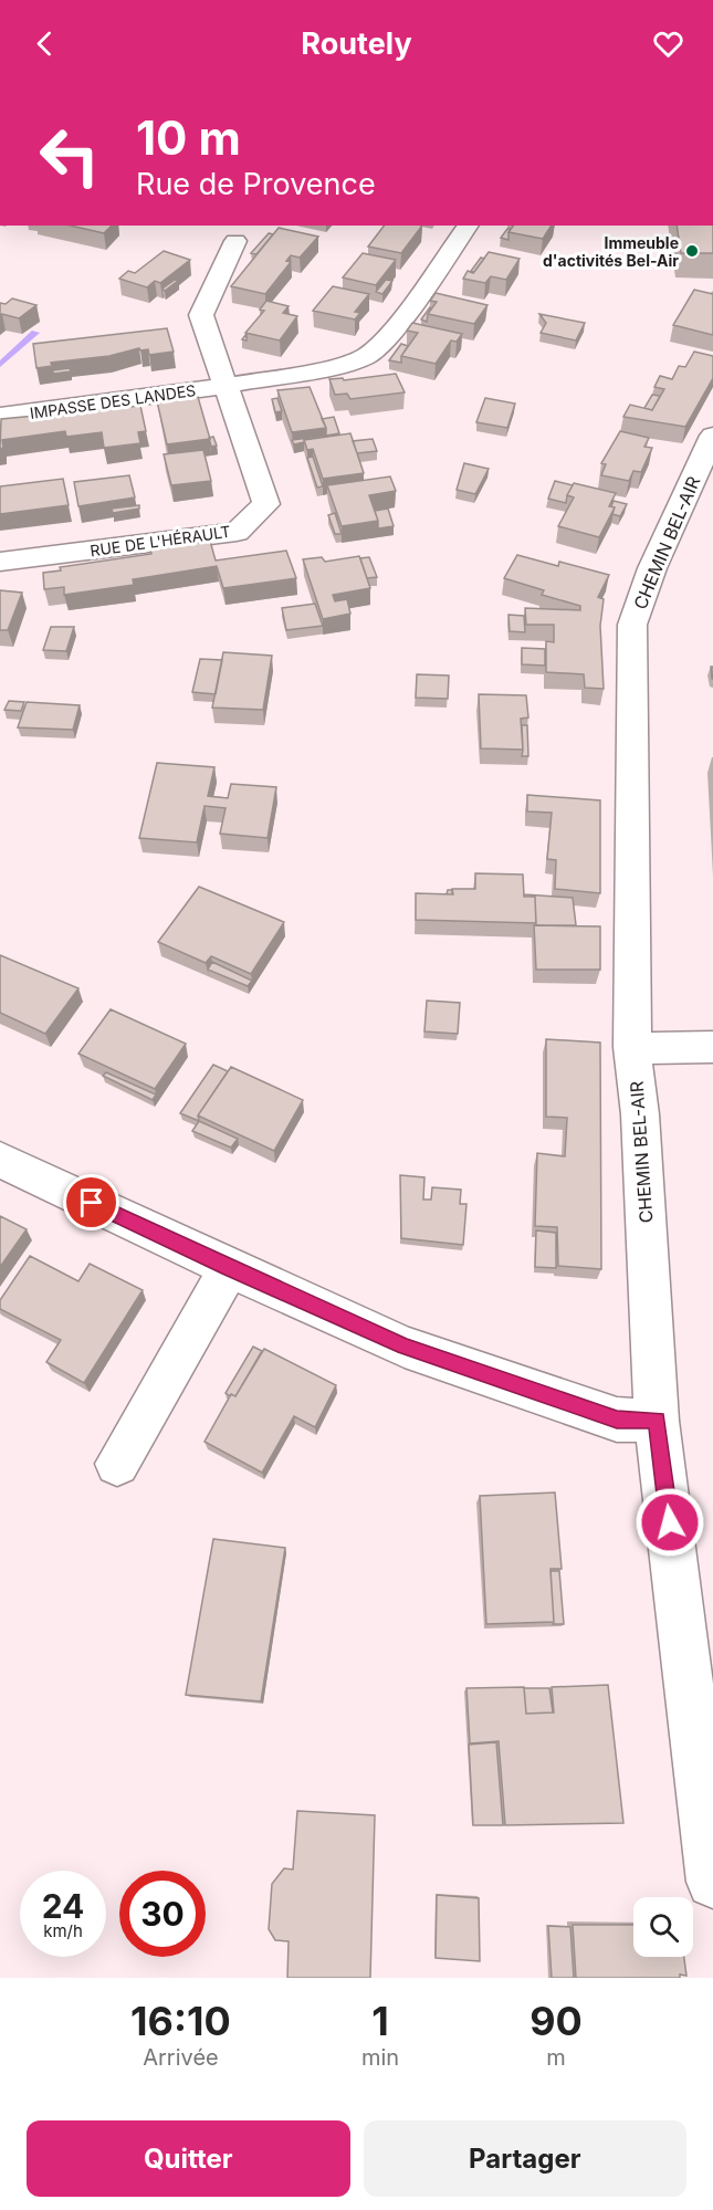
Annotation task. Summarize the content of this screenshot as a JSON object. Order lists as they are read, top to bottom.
{
  "streets": {
    "street": ["IMPASSE DES LANDES", "RUE DE L'HÉRAULT", "CHEMIN BEL-AIR"]
  },
  "crossings": [
    ["IMPASSE DES LANDES", "RUE DE L'HÉRAULT"]
  ],
  "places": ["Immeuble d'activités Bel-Air"],
  "page": {
    "header": "Routely",
    "turn": ["10 m", "Rue de Provence"],
    "speed": "24 km/h",
    "limit": "30",
    "eta": [
      "16:10",
      "Arrivée",
      "1",
      "min",
      "90",
      "m"
    ],
    "buttons": ["Quitter", "Partager"]
  }
}
